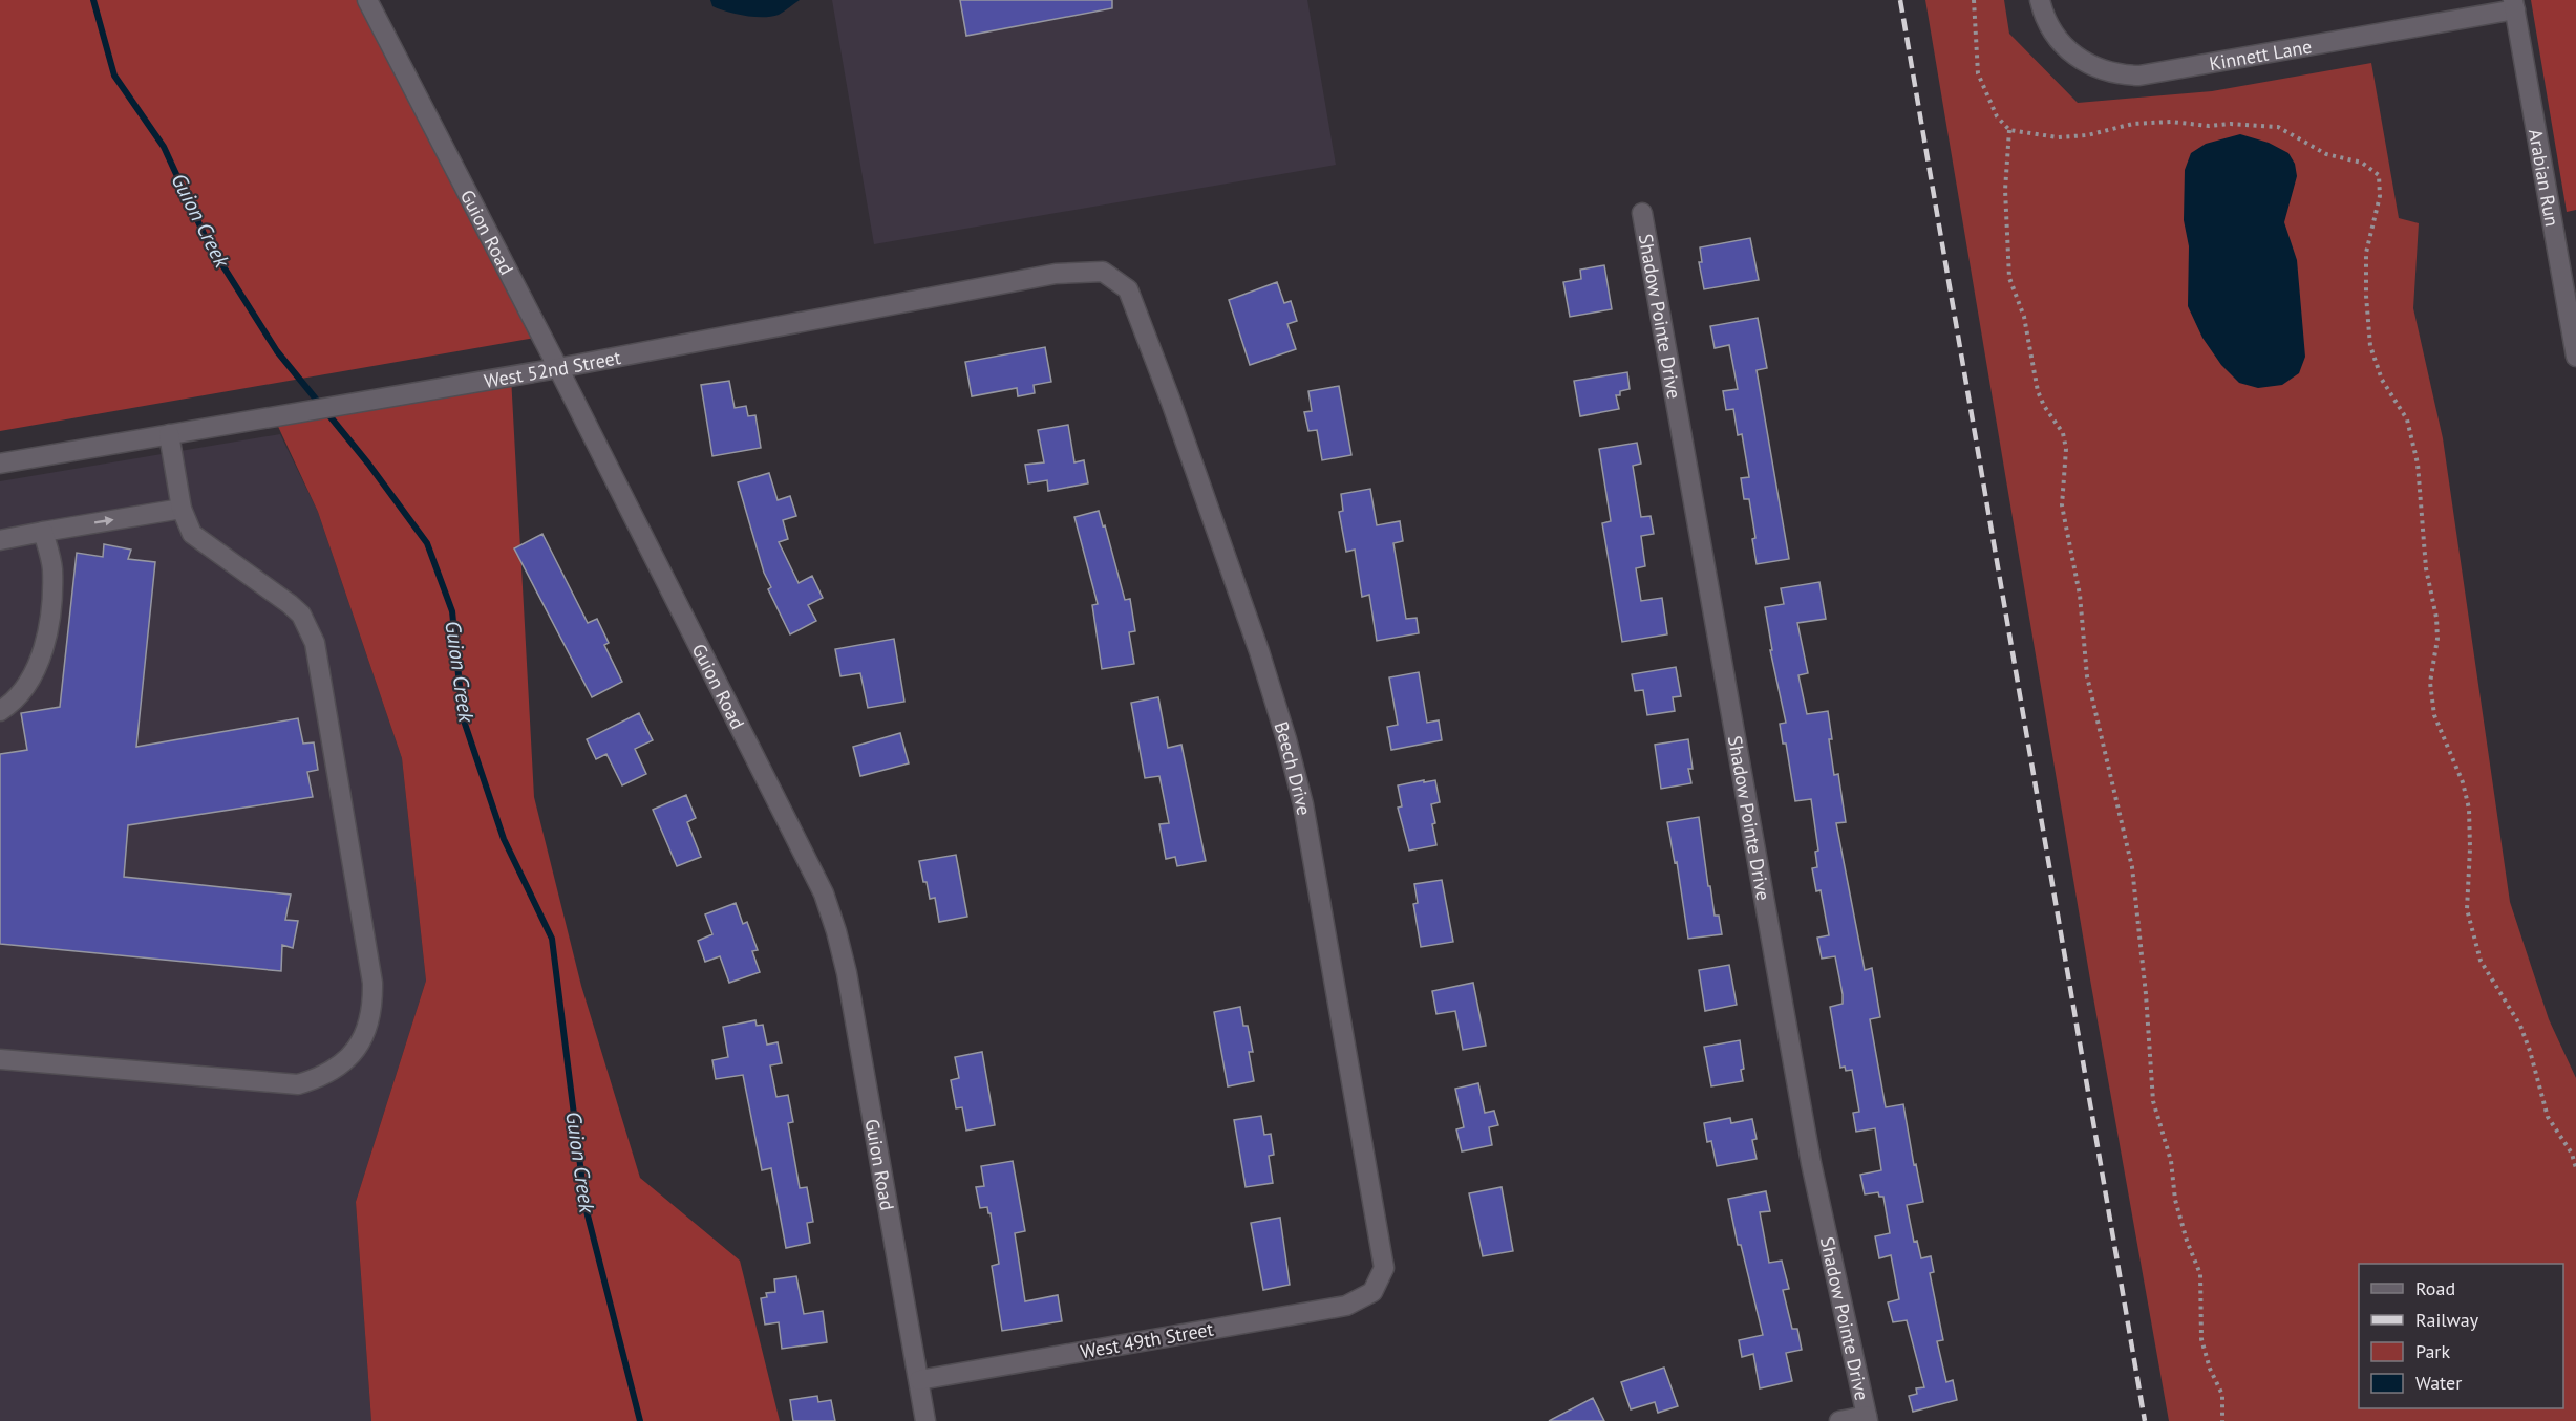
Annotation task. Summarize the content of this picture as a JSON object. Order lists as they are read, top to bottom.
{
  "streets": {
    "street": [
      "Kinnett Lane",
      "Arabian Run",
      "Guion Road",
      "Shadow Pointe Drive",
      "West 52nd Street",
      "Beech Drive",
      "West 49th Street"
    ]
  },
  "crossings": [
    ["Kinnett Lane", "Arabian Run"],
    ["Guion Road", "West 52nd Street"],
    ["Guion Road", "West 49th Street"],
    ["West 52nd Street", "Beech Drive"],
    ["Beech Drive", "West 49th Street"]
  ],
  "water": ["Guion Creek"],
  "legend": [
    "Road",
    "Railway",
    "Park",
    "Water"
  ]
}
